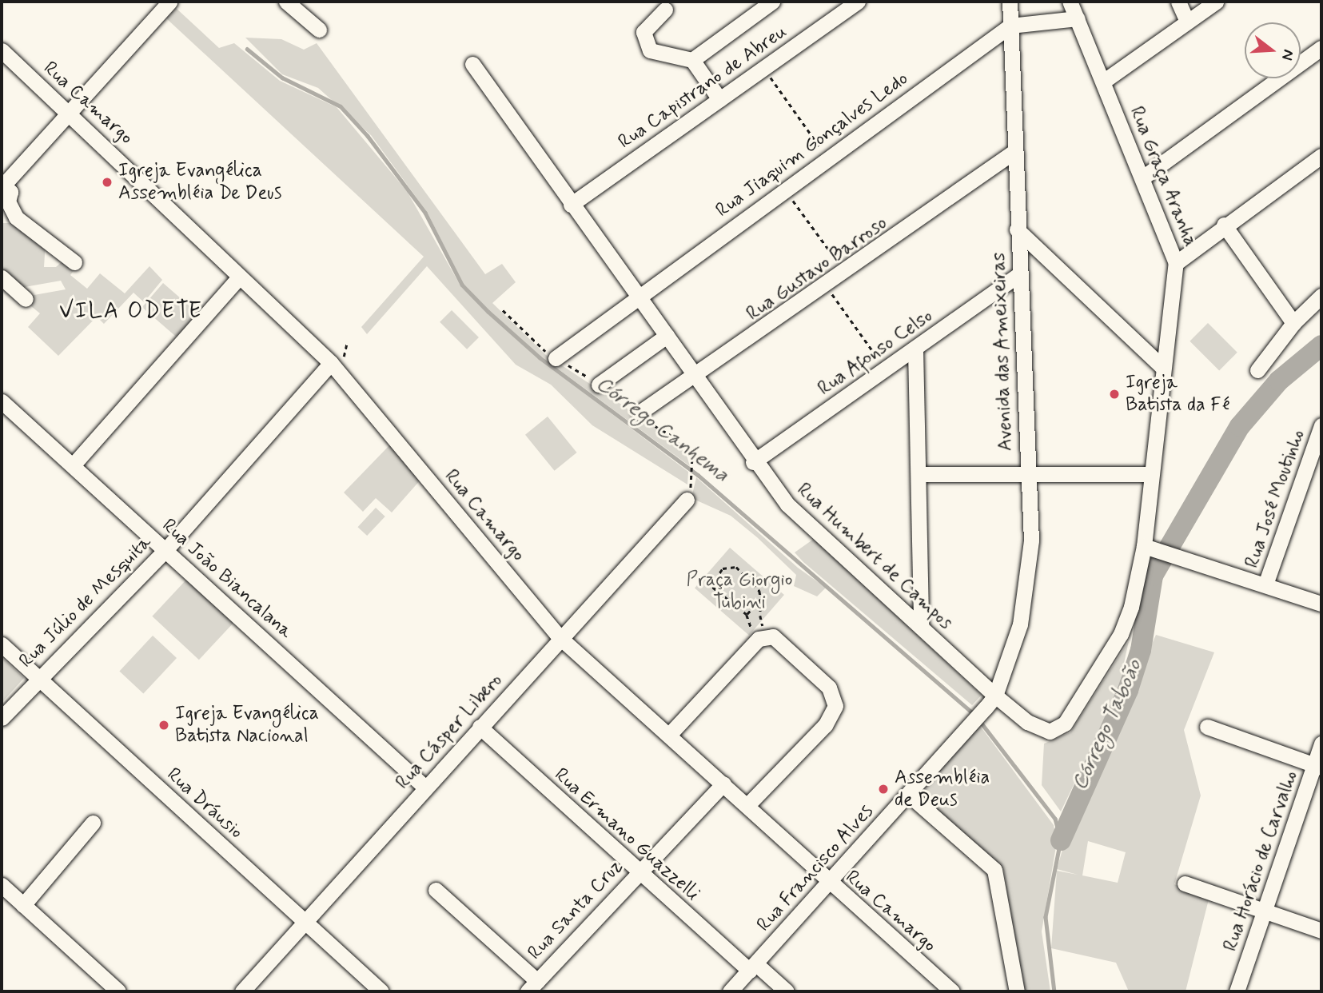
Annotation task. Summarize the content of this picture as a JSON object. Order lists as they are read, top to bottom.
{
  "streets": {
    "street": [
      "Rua Capistrano de Abreu",
      "Rua Camargo",
      "Rua Jiaquim Gonçalves Ledo",
      "Rua Graça Aranha",
      "Rua Gustavo Barroso",
      "Avenida das Ameixeiras",
      "Rua Afonso Celso",
      "Rua José Moutinho",
      "Rua Humbert de Campos",
      "Rua João Biancalana",
      "Rua Júlio de Mesquita",
      "Rua Cásper Libero",
      "Rua Dráusio",
      "Rua Ermano Guazzelli",
      "Rua Horácio de Carvalho",
      "Rua Francisco Alves",
      "Rua Santa Cruz"
    ]
  },
  "crossings": [
    ["Rua Capistrano de Abreu", "Rua Humbert de Campos"],
    ["Rua Camargo", "Rua Júlio de Mesquita"],
    ["Rua Camargo", "Rua Cásper Libero"],
    ["Rua Camargo", "Rua Francisco Alves"],
    ["Rua Camargo", "Rua Santa Cruz"],
    ["Rua Jiaquim Gonçalves Ledo", "Avenida das Ameixeiras"],
    ["Rua Jiaquim Gonçalves Ledo", "Rua Humbert de Campos"],
    ["Rua Graça Aranha", "Rua Humbert de Campos"],
    ["Rua Gustavo Barroso", "Avenida das Ameixeiras"],
    ["Rua Gustavo Barroso", "Rua Humbert de Campos"],
    ["Avenida das Ameixeiras", "Rua Afonso Celso"],
    ["Avenida das Ameixeiras", "Rua Humbert de Campos"],
    ["Avenida das Ameixeiras", "Rua Francisco Alves"],
    ["Rua Afonso Celso", "Rua Humbert de Campos"],
    ["Rua Humbert de Campos", "Rua Francisco Alves"],
    ["Rua João Biancalana", "Rua Júlio de Mesquita"],
    ["Rua João Biancalana", "Rua Cásper Libero"],
    ["Rua Júlio de Mesquita", "Rua Dráusio"],
    ["Rua Cásper Libero", "Rua Dráusio"],
    ["Rua Cásper Libero", "Rua Ermano Guazzelli"],
    ["Rua Ermano Guazzelli", "Rua Francisco Alves"],
    ["Rua Ermano Guazzelli", "Rua Santa Cruz"]
  ],
  "districts": ["VILA ODETE"],
  "water": ["Córrego Canhema", "Córrego Taboão"],
  "parks": ["Praça Giorgio Tubini"],
  "places": [
    "Igreja Evangélica Assembléia De Deus",
    "Igreja Batista da Fé",
    "Igreja Evangélica Batista Nacional",
    "Assembléia de Deus"
  ],
  "north": "right"
}
